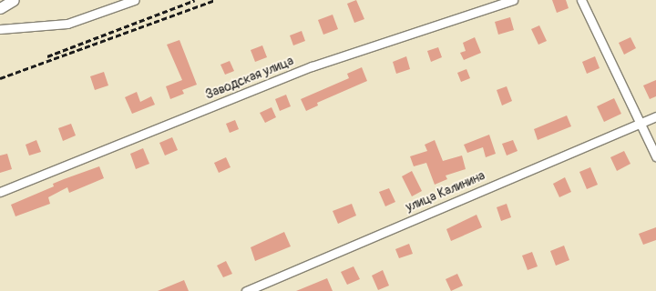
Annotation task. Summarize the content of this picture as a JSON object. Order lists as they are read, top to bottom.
{
  "streets": {
    "street": ["Заводская улица", "улица Калинина"]
  }
}
